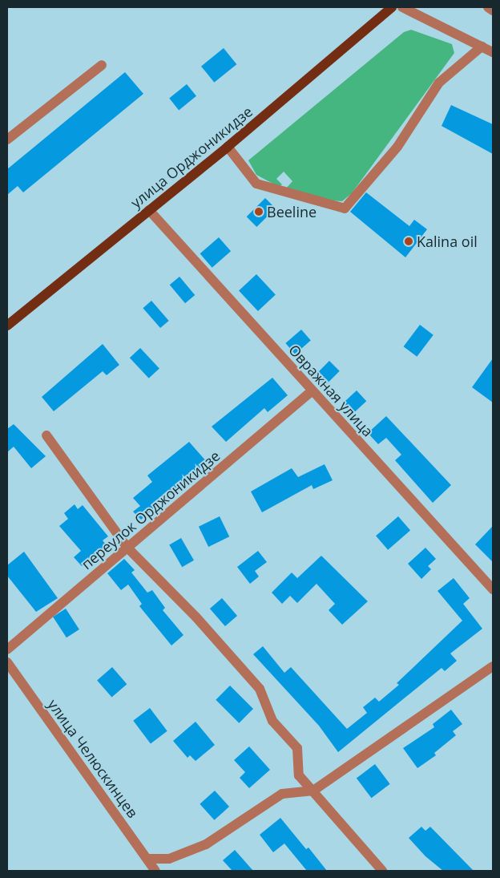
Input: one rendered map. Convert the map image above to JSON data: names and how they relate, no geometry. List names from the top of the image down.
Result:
{
  "streets": {
    "main road": ["улица Орджоникидзе"],
    "street": ["Овражная улица", "переулок Орджоникидзе", "улица Челюскинцев"]
  },
  "crossings": [
    ["улица Орджоникидзе", "Овражная улица"],
    ["Овражная улица", "переулок Орджоникидзе"]
  ],
  "places": ["Beeline", "Kalina oil"]
}
